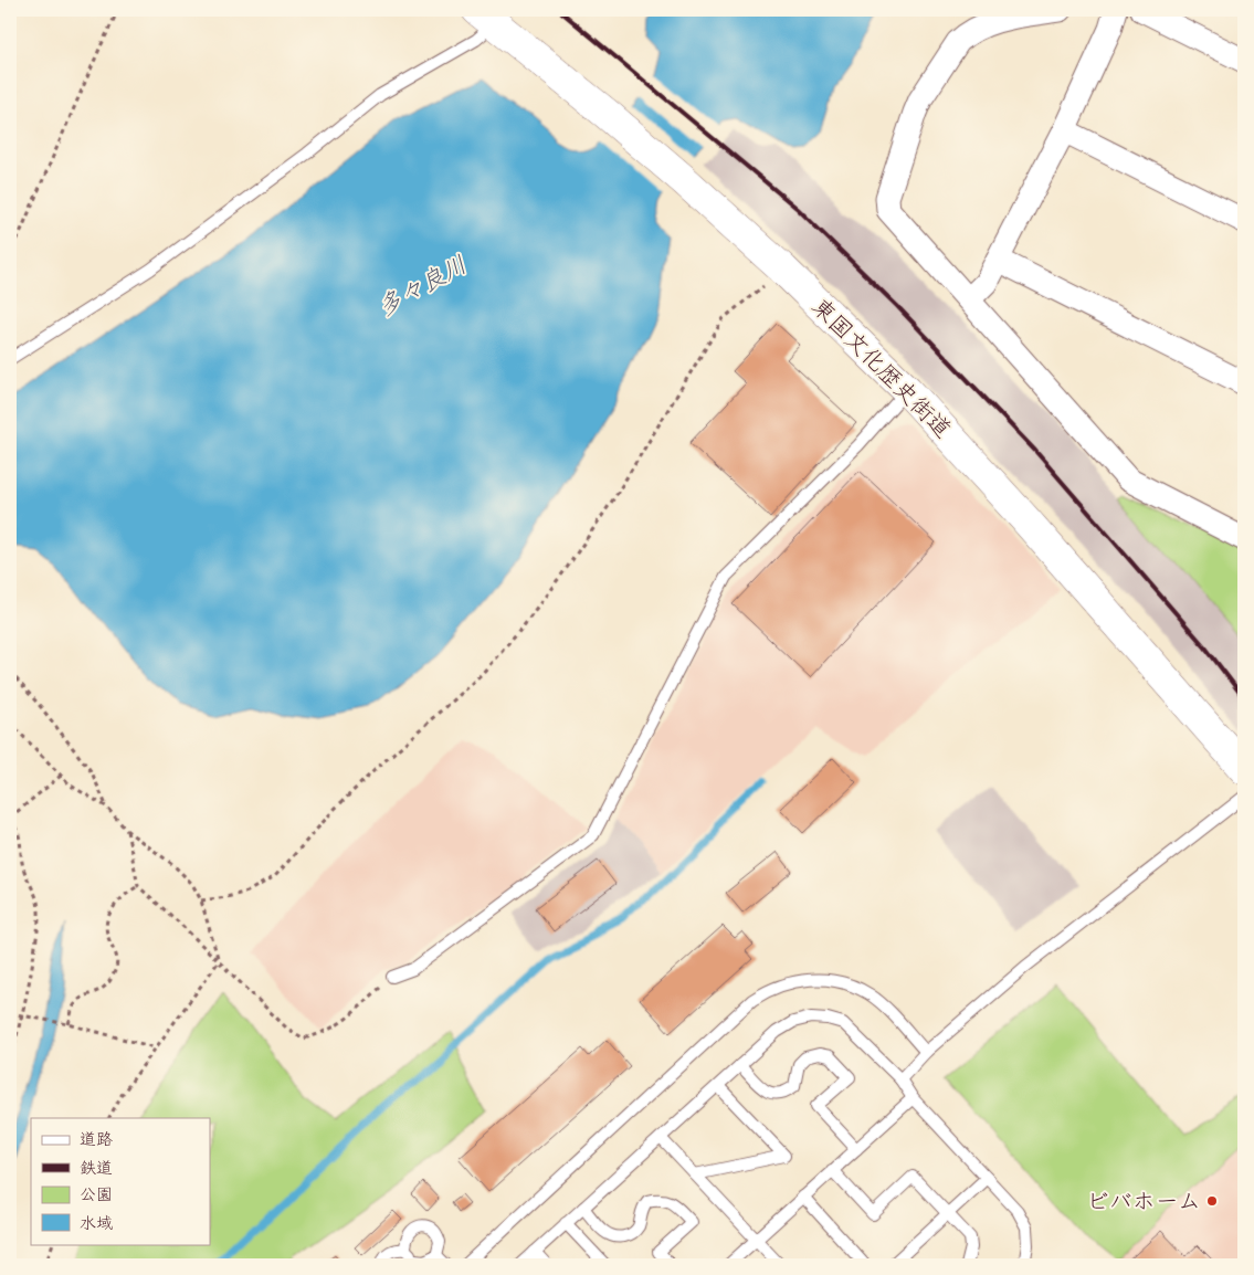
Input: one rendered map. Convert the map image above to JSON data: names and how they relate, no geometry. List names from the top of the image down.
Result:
{
  "streets": {
    "highway": ["東国文化歴史街道"]
  },
  "water": ["多々良川"],
  "places": ["ビバホーム"],
  "legend": [
    "道路",
    "鉄道",
    "公園",
    "水域"
  ]
}
